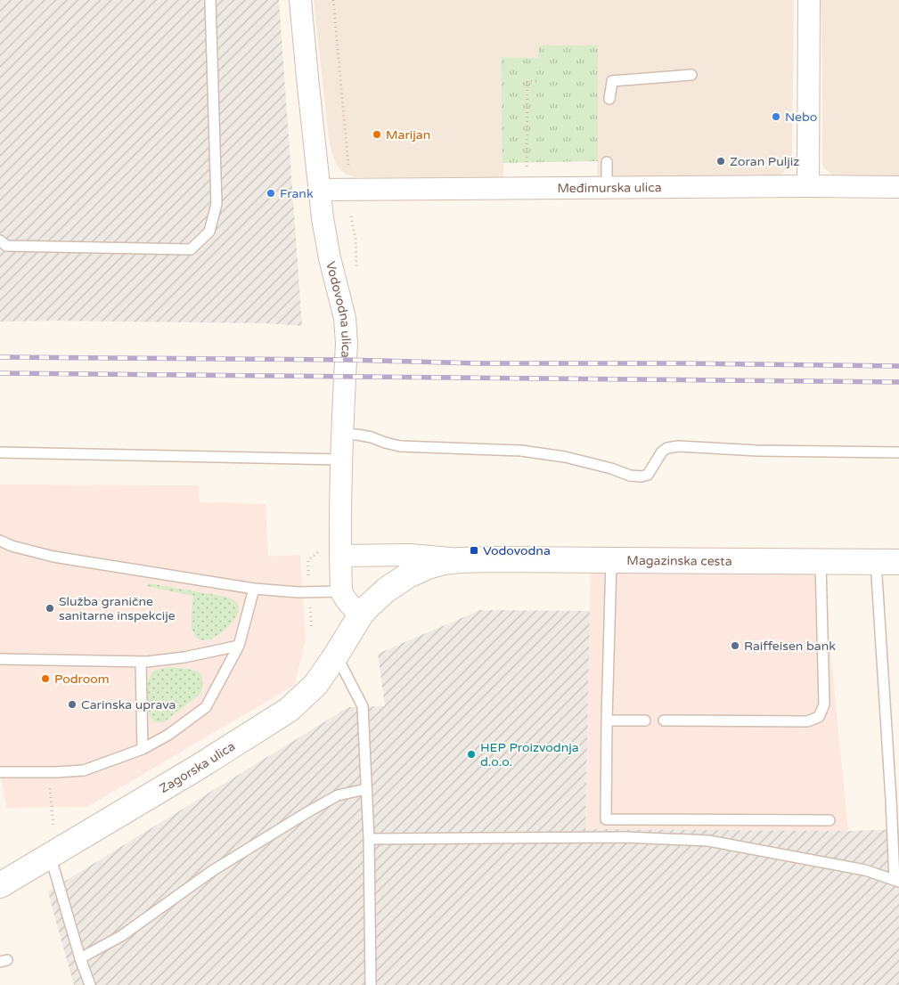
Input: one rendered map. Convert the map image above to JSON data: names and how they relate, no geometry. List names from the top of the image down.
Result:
{
  "streets": {
    "street": [
      "Međimurska ulica",
      "Vodovodna ulica",
      "Magazinska cesta",
      "Zagorska ulica"
    ]
  },
  "crossings": [
    ["Međimurska ulica", "Vodovodna ulica"],
    ["Vodovodna ulica", "Magazinska cesta"],
    ["Magazinska cesta", "Zagorska ulica"]
  ],
  "places": {
    "other": [
      "Nebo",
      "Marijan",
      "Zoran Puljiz",
      "Frank",
      "Služba granične sanitarne inspekcije",
      "Raiffeisen bank",
      "Podroom",
      "Carinska uprava",
      "HEP Proizvodnja d.o.o."
    ],
    "transit": ["Vodovodna"]
  }
}
